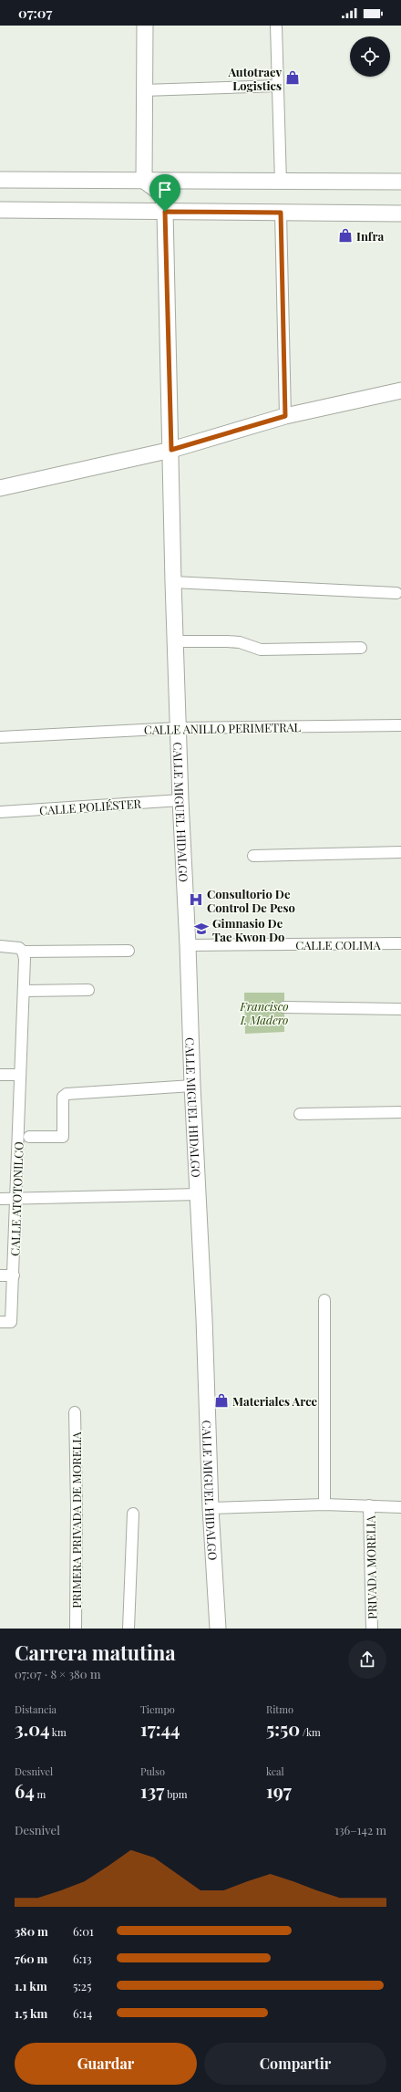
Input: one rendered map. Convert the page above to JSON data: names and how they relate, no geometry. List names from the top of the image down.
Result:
{
  "streets": {
    "main road": ["CALLE MIGUEL HIDALGO"],
    "street": [
      "CALLE ANILLO PERIMETRAL",
      "CALLE POLIÉSTER",
      "CALLE COLIMA",
      "CALLE ATOTONILCO",
      "PRIMERA PRIVADA DE MORELIA",
      "PRIVADA MORELIA"
    ]
  },
  "crossings": [
    ["CALLE ANILLO PERIMETRAL", "CALLE MIGUEL HIDALGO"],
    ["CALLE POLIÉSTER", "CALLE MIGUEL HIDALGO"],
    ["CALLE MIGUEL HIDALGO", "CALLE COLIMA"]
  ],
  "parks": ["Francisco I. Madero"],
  "places": {
    "shop": ["Autotraev Logistics", "Infra", "Materiales Arce"],
    "hospital": ["Consultorio De Control De Peso"],
    "school or university": ["Gimnasio De Tae Kwon Do"]
  },
  "page": {
    "status": "07:07",
    "heading": ["Carrera matutina", "07:07 · 8 × 380 m"],
    "stats": [
      ["Distancia", "3.04 km"],
      ["Tiempo", "17:44"],
      ["Ritmo", "5:50 /km"],
      ["Desnivel", "64 m"],
      ["Pulso", "137 bpm"],
      ["kcal", "197"]
    ],
    "chart": ["Desnivel", "136–142 m"],
    "list": [
      {
        "name": "380 m",
        "note": "6:01"
      },
      {
        "name": "760 m",
        "note": "6:13"
      },
      {
        "name": "1.1 km",
        "note": "5:25"
      },
      {
        "name": "1.5 km",
        "note": "6:14"
      }
    ],
    "buttons": ["Guardar", "Compartir"]
  }
}
